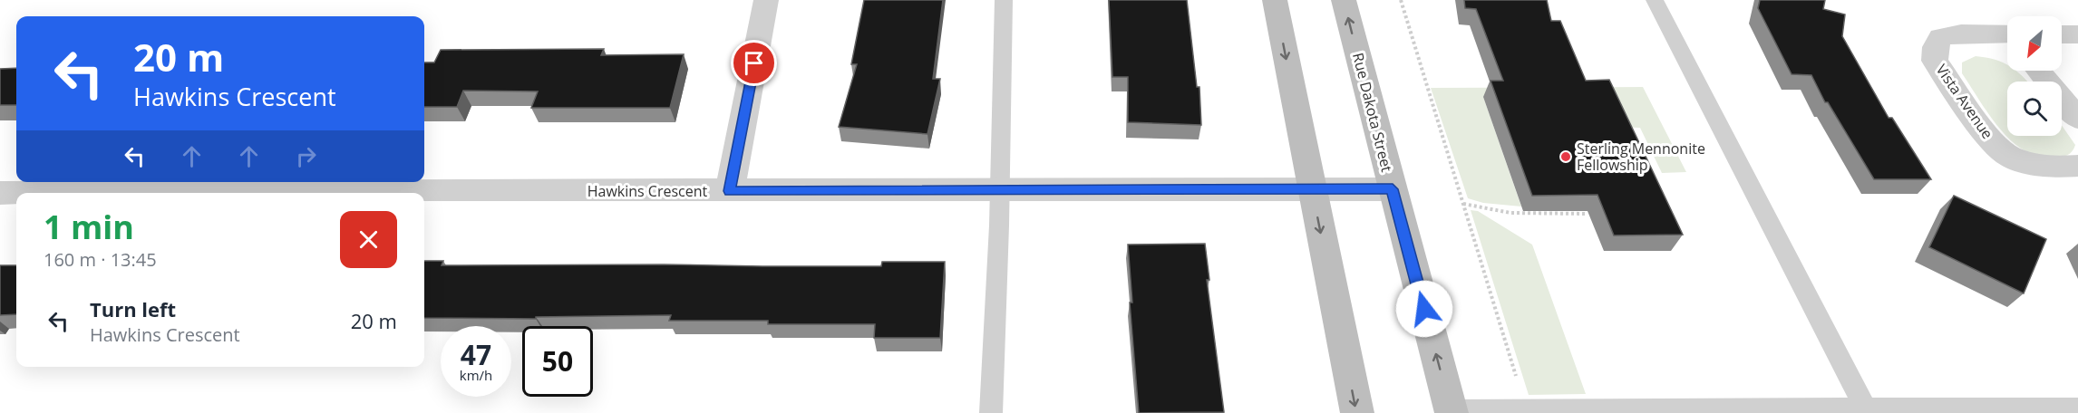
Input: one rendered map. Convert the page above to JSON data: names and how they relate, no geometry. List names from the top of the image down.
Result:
{
  "streets": {
    "main road": ["Rue Dakota Street"],
    "street": ["Vista Avenue", "Hawkins Crescent"]
  },
  "crossings": [
    ["Rue Dakota Street", "Hawkins Crescent"]
  ],
  "places": ["Sterling Mennonite Fellowship"],
  "north": "bottom left",
  "page": {
    "turn": ["20 m", "Hawkins Crescent"],
    "heading": ["1 min", "160 m · 13:45"],
    "list": [
      {
        "name": "Turn left",
        "note": "Hawkins Crescent",
        "value": "20 m"
      }
    ],
    "speed": "47 km/h",
    "limit": "50"
  }
}
